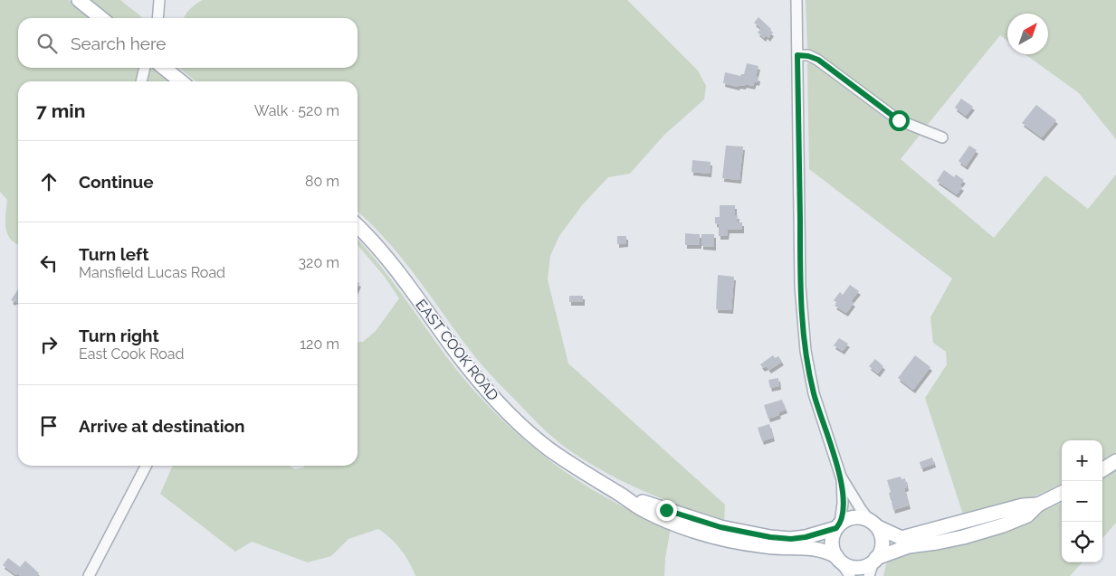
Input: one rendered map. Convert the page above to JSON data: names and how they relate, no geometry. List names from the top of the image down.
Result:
{
  "streets": {
    "main road": ["EAST COOK ROAD"]
  },
  "north": "top right",
  "page": {
    "search": "Search here",
    "heading": ["7 min", "Walk · 520 m"],
    "list": [
      ["Continue", "80 m"],
      ["Turn left", "Mansfield Lucas Road", "320 m"],
      ["Turn right", "East Cook Road", "120 m"],
      "Arrive at destination"
    ],
    "map_buttons": ["+", "−"]
  }
}
